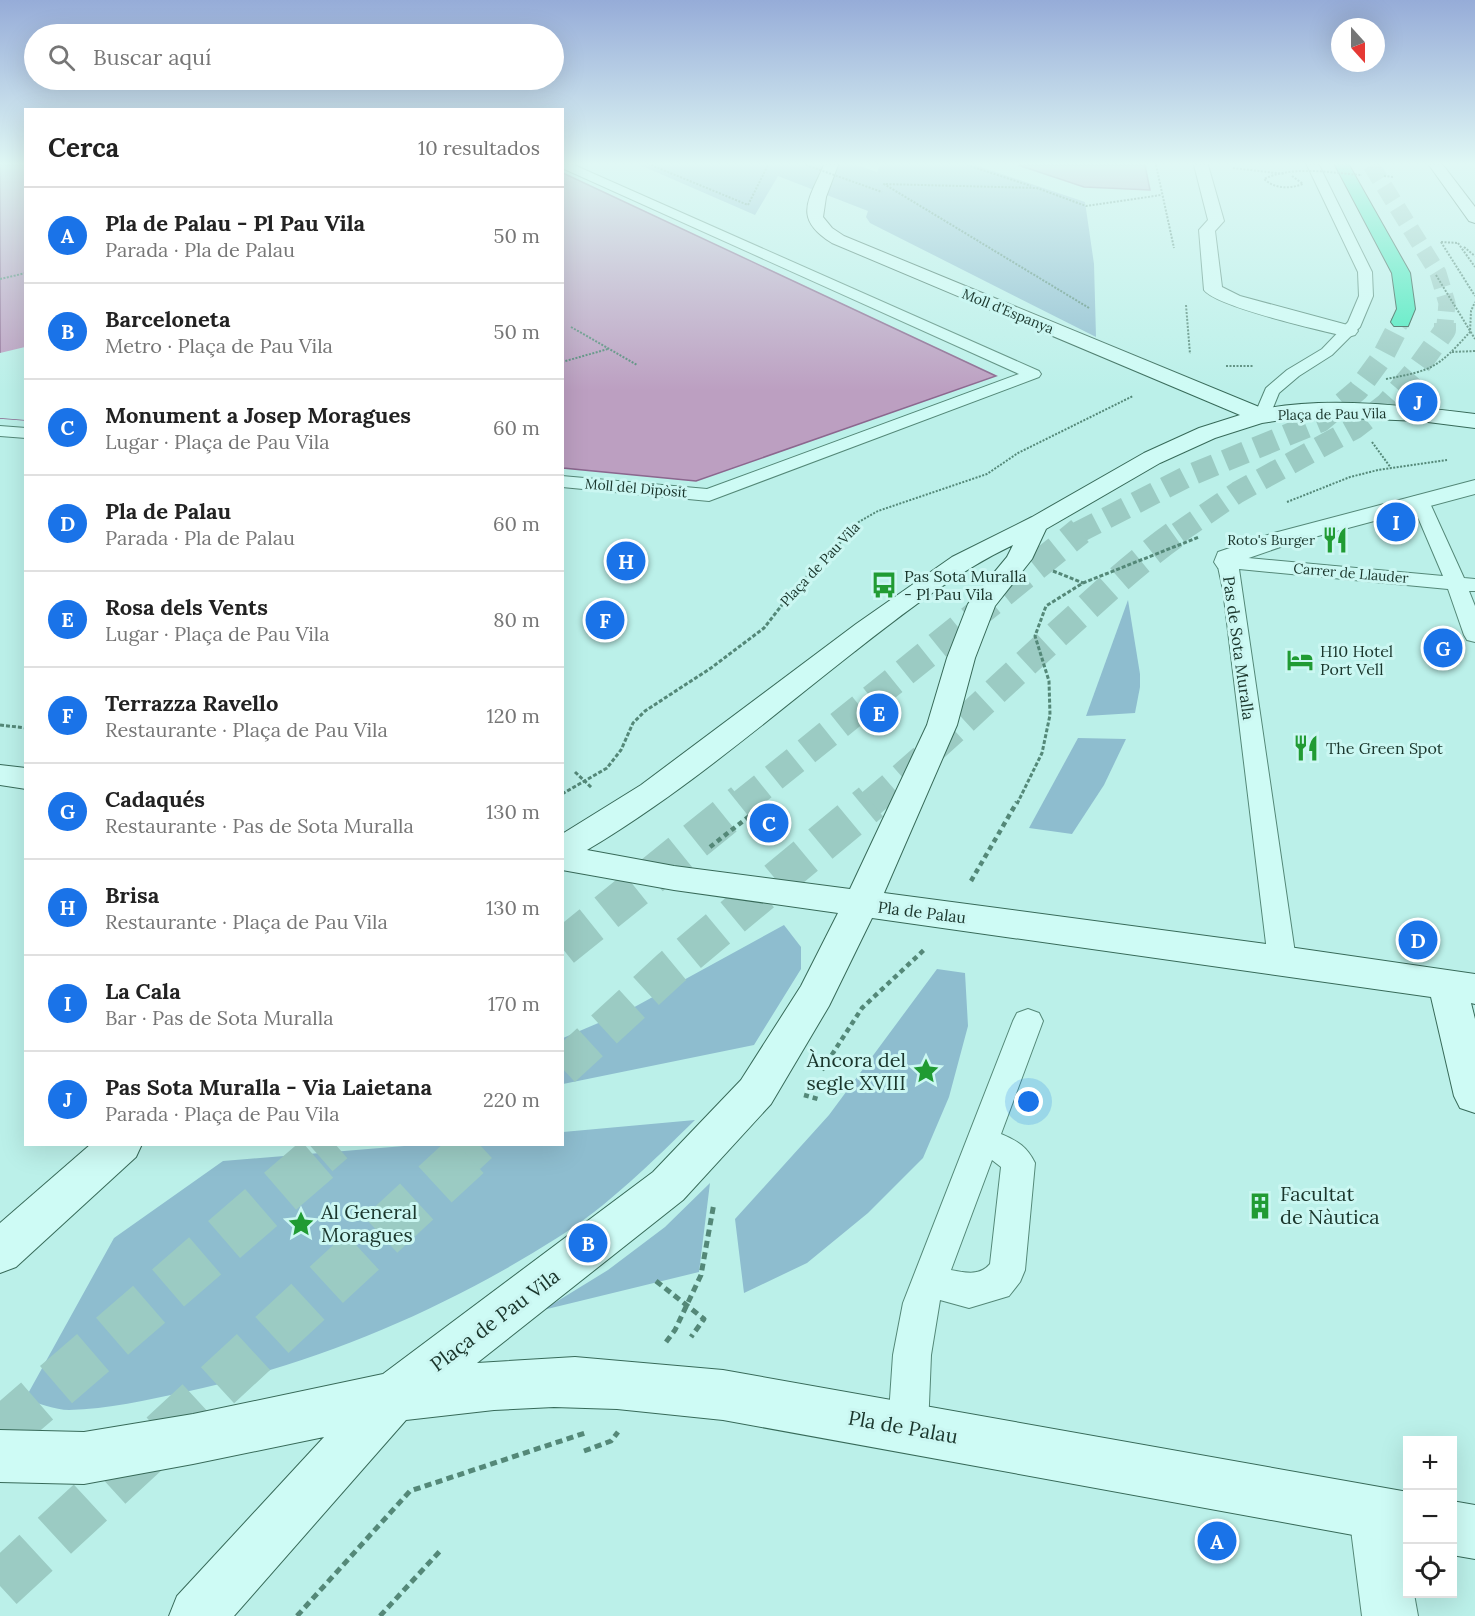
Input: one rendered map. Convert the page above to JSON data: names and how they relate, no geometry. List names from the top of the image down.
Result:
{
  "streets": {
    "street": [
      "Moll d'Espanya",
      "Plaça de Pau Vila",
      "Pas de Sota Muralla",
      "Pla de Palau"
    ],
    "lane": ["Moll del Dipòsit", "Carrer de Llauder"]
  },
  "crossings": [
    ["Moll d'Espanya", "Plaça de Pau Vila"],
    ["Plaça de Pau Vila", "Pla de Palau"],
    ["Carrer de Llauder", "Pas de Sota Muralla"],
    ["Pas de Sota Muralla", "Pla de Palau"]
  ],
  "places": {
    "restaurant": ["Roto's Burger", "The Green Spot"],
    "bus stop": ["Pas Sota Muralla - Pl Pau Vila"],
    "hotel": ["H10 Hotel Port Vell"],
    "place": ["Àncora del segle XVIII", "Al General Moragues"],
    "building": ["Facultat de Nàutica"]
  },
  "north": "bottom",
  "page": {
    "search": "Buscar aquí",
    "heading": ["Cerca", "10 resultados"],
    "list": [
      {
        "mark": "A",
        "name": "Pla de Palau - Pl Pau Vila",
        "note": "Parada · Pla de Palau",
        "value": "50 m"
      },
      {
        "mark": "B",
        "name": "Barceloneta",
        "note": "Metro · Plaça de Pau Vila",
        "value": "50 m"
      },
      {
        "mark": "C",
        "name": "Monument a Josep Moragues",
        "note": "Lugar · Plaça de Pau Vila",
        "value": "60 m"
      },
      {
        "mark": "D",
        "name": "Pla de Palau",
        "note": "Parada · Pla de Palau",
        "value": "60 m"
      },
      {
        "mark": "E",
        "name": "Rosa dels Vents",
        "note": "Lugar · Plaça de Pau Vila",
        "value": "80 m"
      },
      {
        "mark": "F",
        "name": "Terrazza Ravello",
        "note": "Restaurante · Plaça de Pau Vila",
        "value": "120 m"
      },
      {
        "mark": "G",
        "name": "Cadaqués",
        "note": "Restaurante · Pas de Sota Muralla",
        "value": "130 m"
      },
      {
        "mark": "H",
        "name": "Brisa",
        "note": "Restaurante · Plaça de Pau Vila",
        "value": "130 m"
      },
      {
        "mark": "I",
        "name": "La Cala",
        "note": "Bar · Pas de Sota Muralla",
        "value": "170 m"
      },
      {
        "mark": "J",
        "name": "Pas Sota Muralla - Via Laietana",
        "note": "Parada · Plaça de Pau Vila",
        "value": "220 m"
      }
    ],
    "pins": [
      "J",
      "I",
      "H",
      "F",
      "G",
      "E",
      "C",
      "D",
      "B",
      "A"
    ],
    "map_buttons": ["+", "−"]
  }
}
